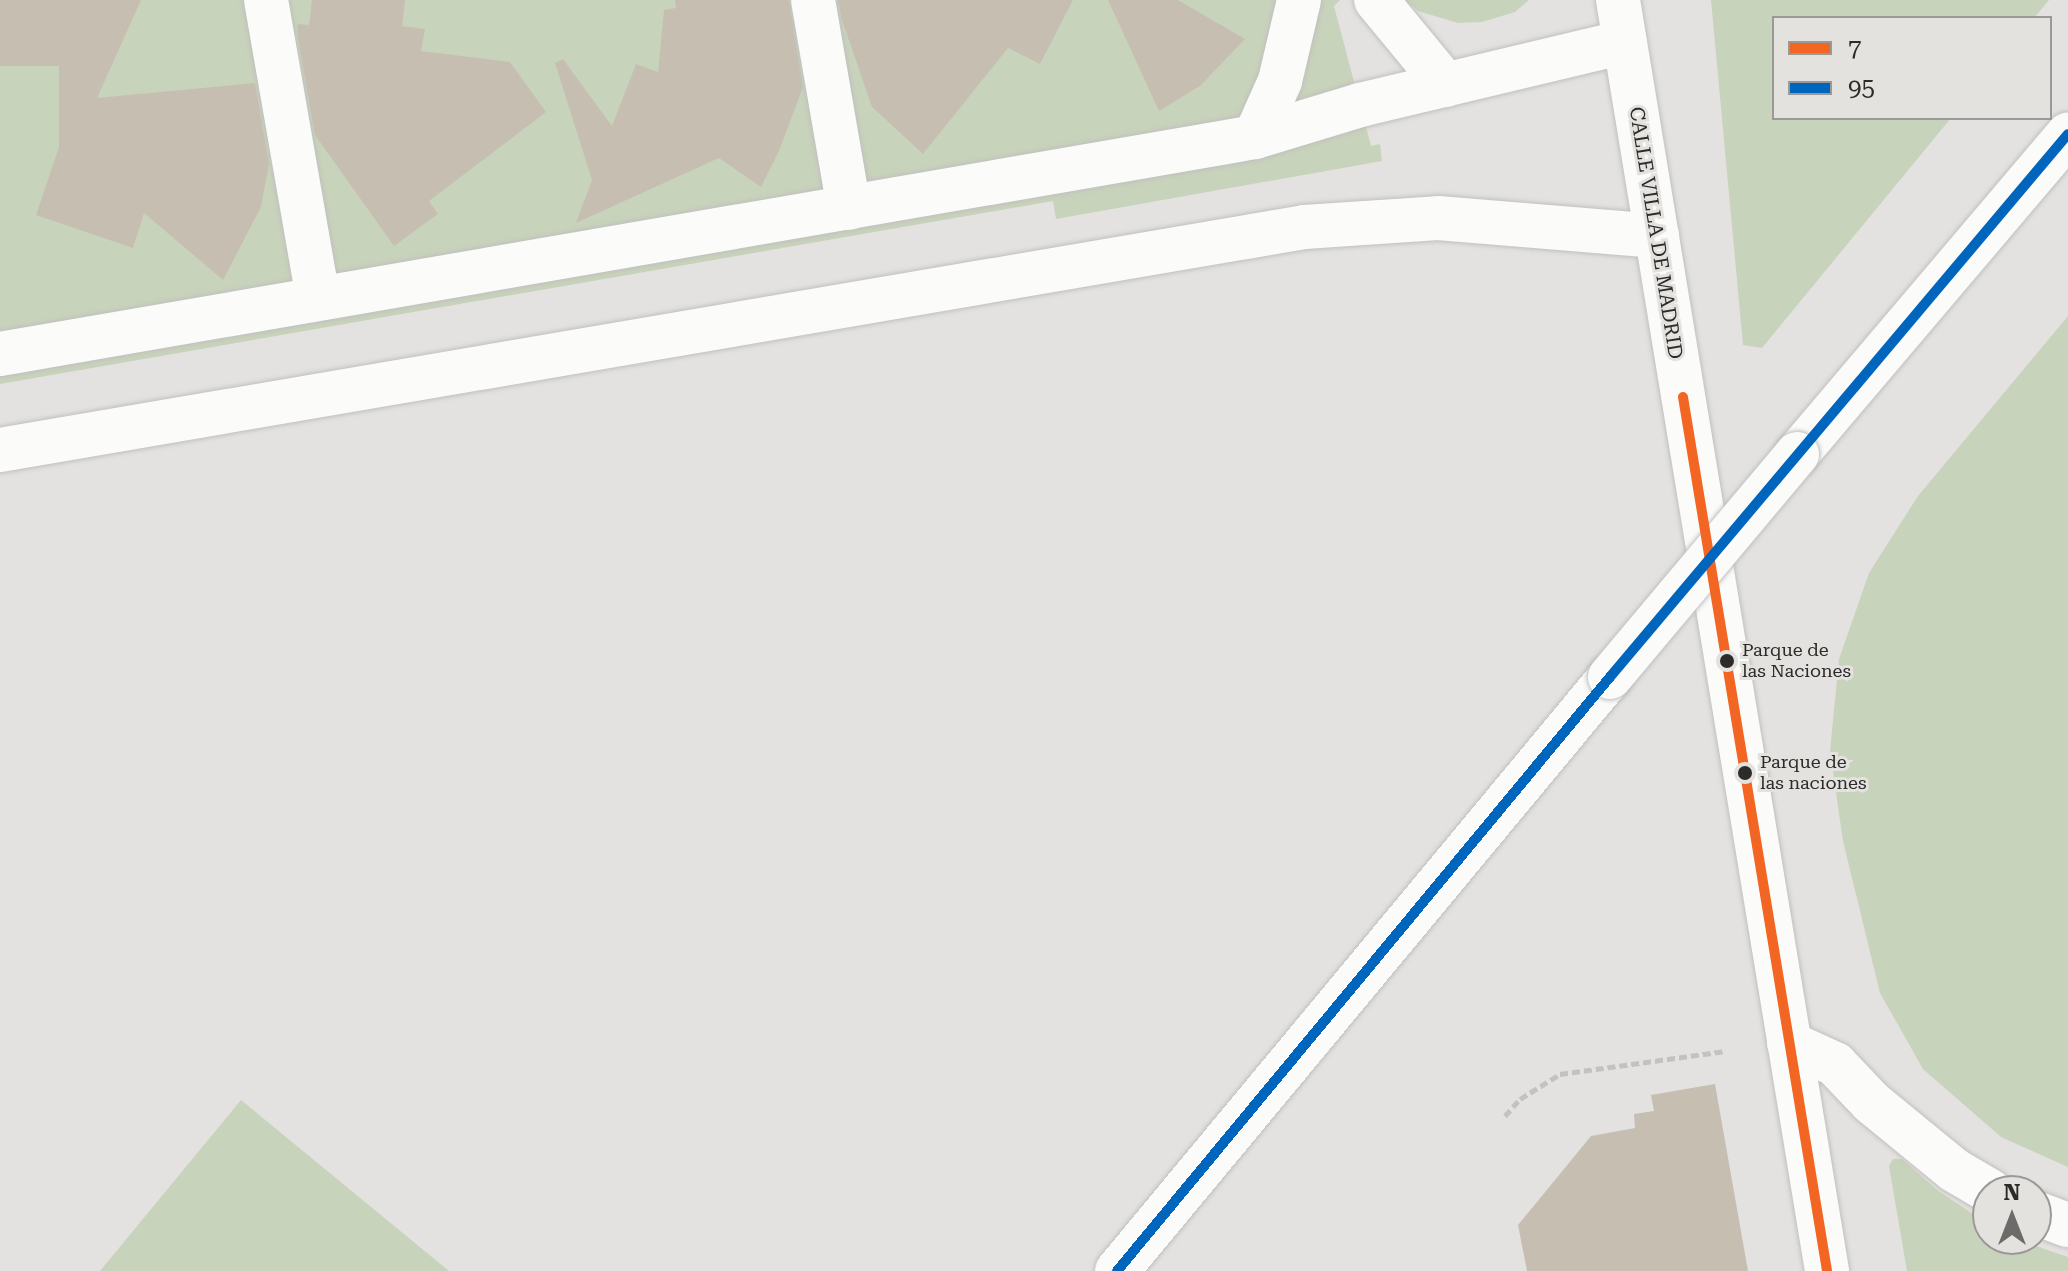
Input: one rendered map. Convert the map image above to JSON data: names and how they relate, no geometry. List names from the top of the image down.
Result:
{
  "streets": {
    "main road": ["CALLE VILLA DE MADRID"]
  },
  "places": ["Parque de las Naciones", "Parque de las naciones"],
  "lines": ["transit line 95", "transit line 7"],
  "legend": ["7", "95"],
  "north": "top"
}
